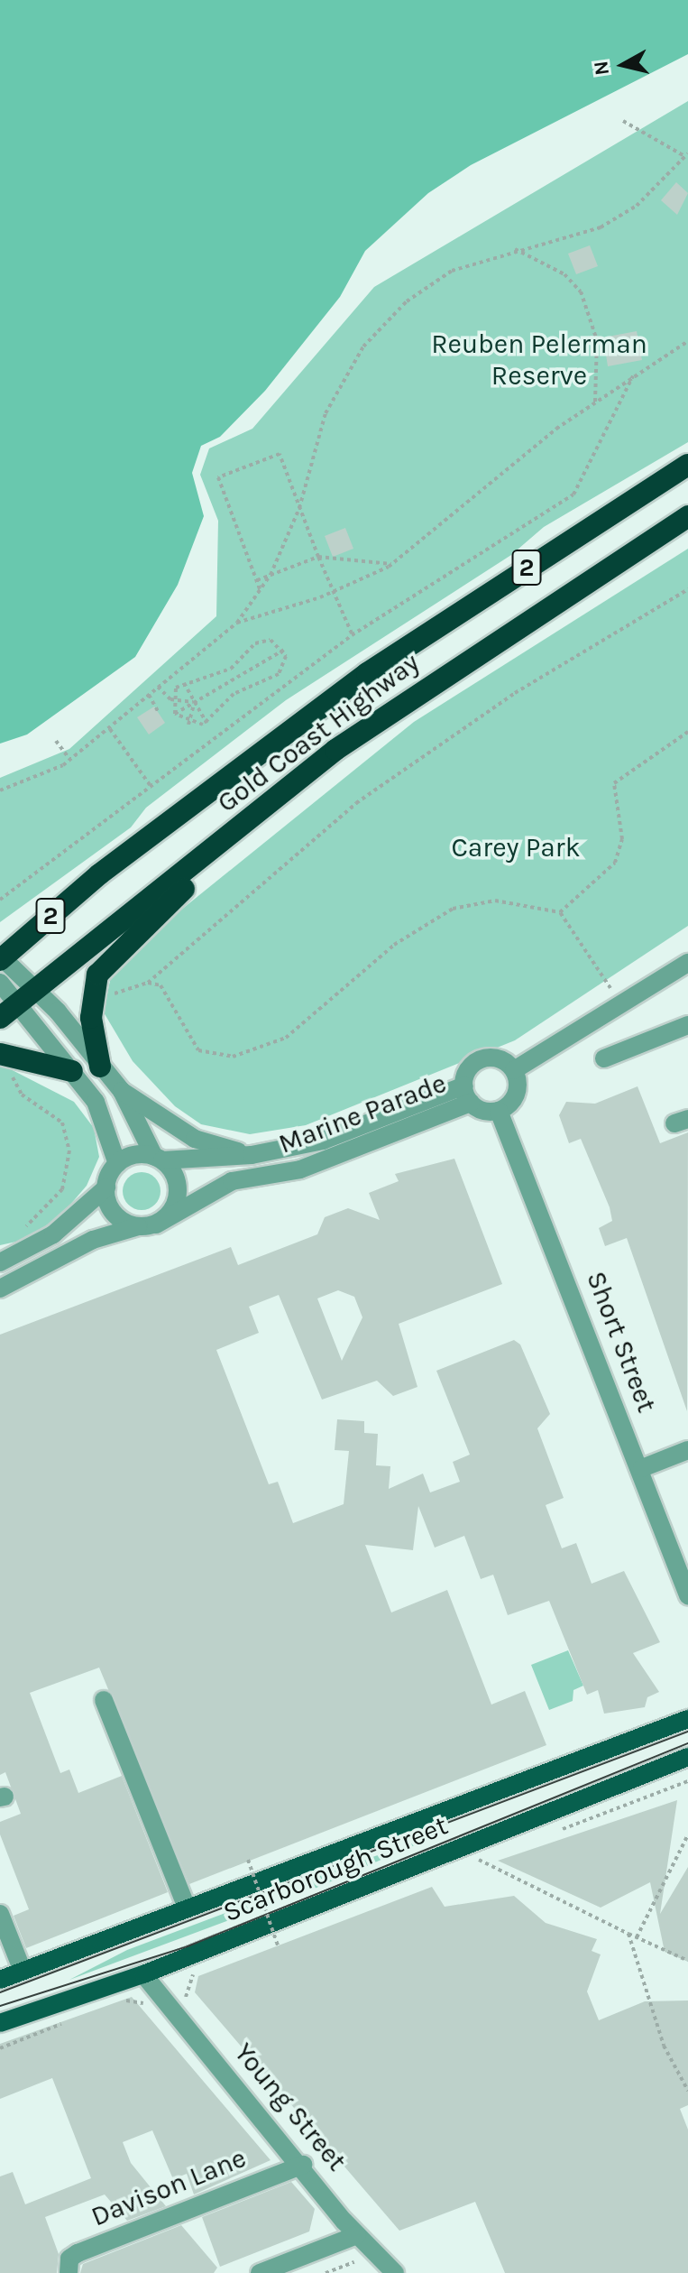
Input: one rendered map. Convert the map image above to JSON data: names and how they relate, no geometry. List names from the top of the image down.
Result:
{
  "streets": {
    "highway": ["2", "Gold Coast Highway"],
    "main road": ["Scarborough Street"],
    "street": [
      "Marine Parade",
      "Short Street",
      "Young Street",
      "Davison Lane"
    ]
  },
  "crossings": [
    ["Marine Parade", "Short Street"],
    ["Scarborough Street", "Young Street"],
    ["Young Street", "Davison Lane"]
  ],
  "parks": ["Reuben Pelerman Reserve", "Carey Park"],
  "north": "left"
}
